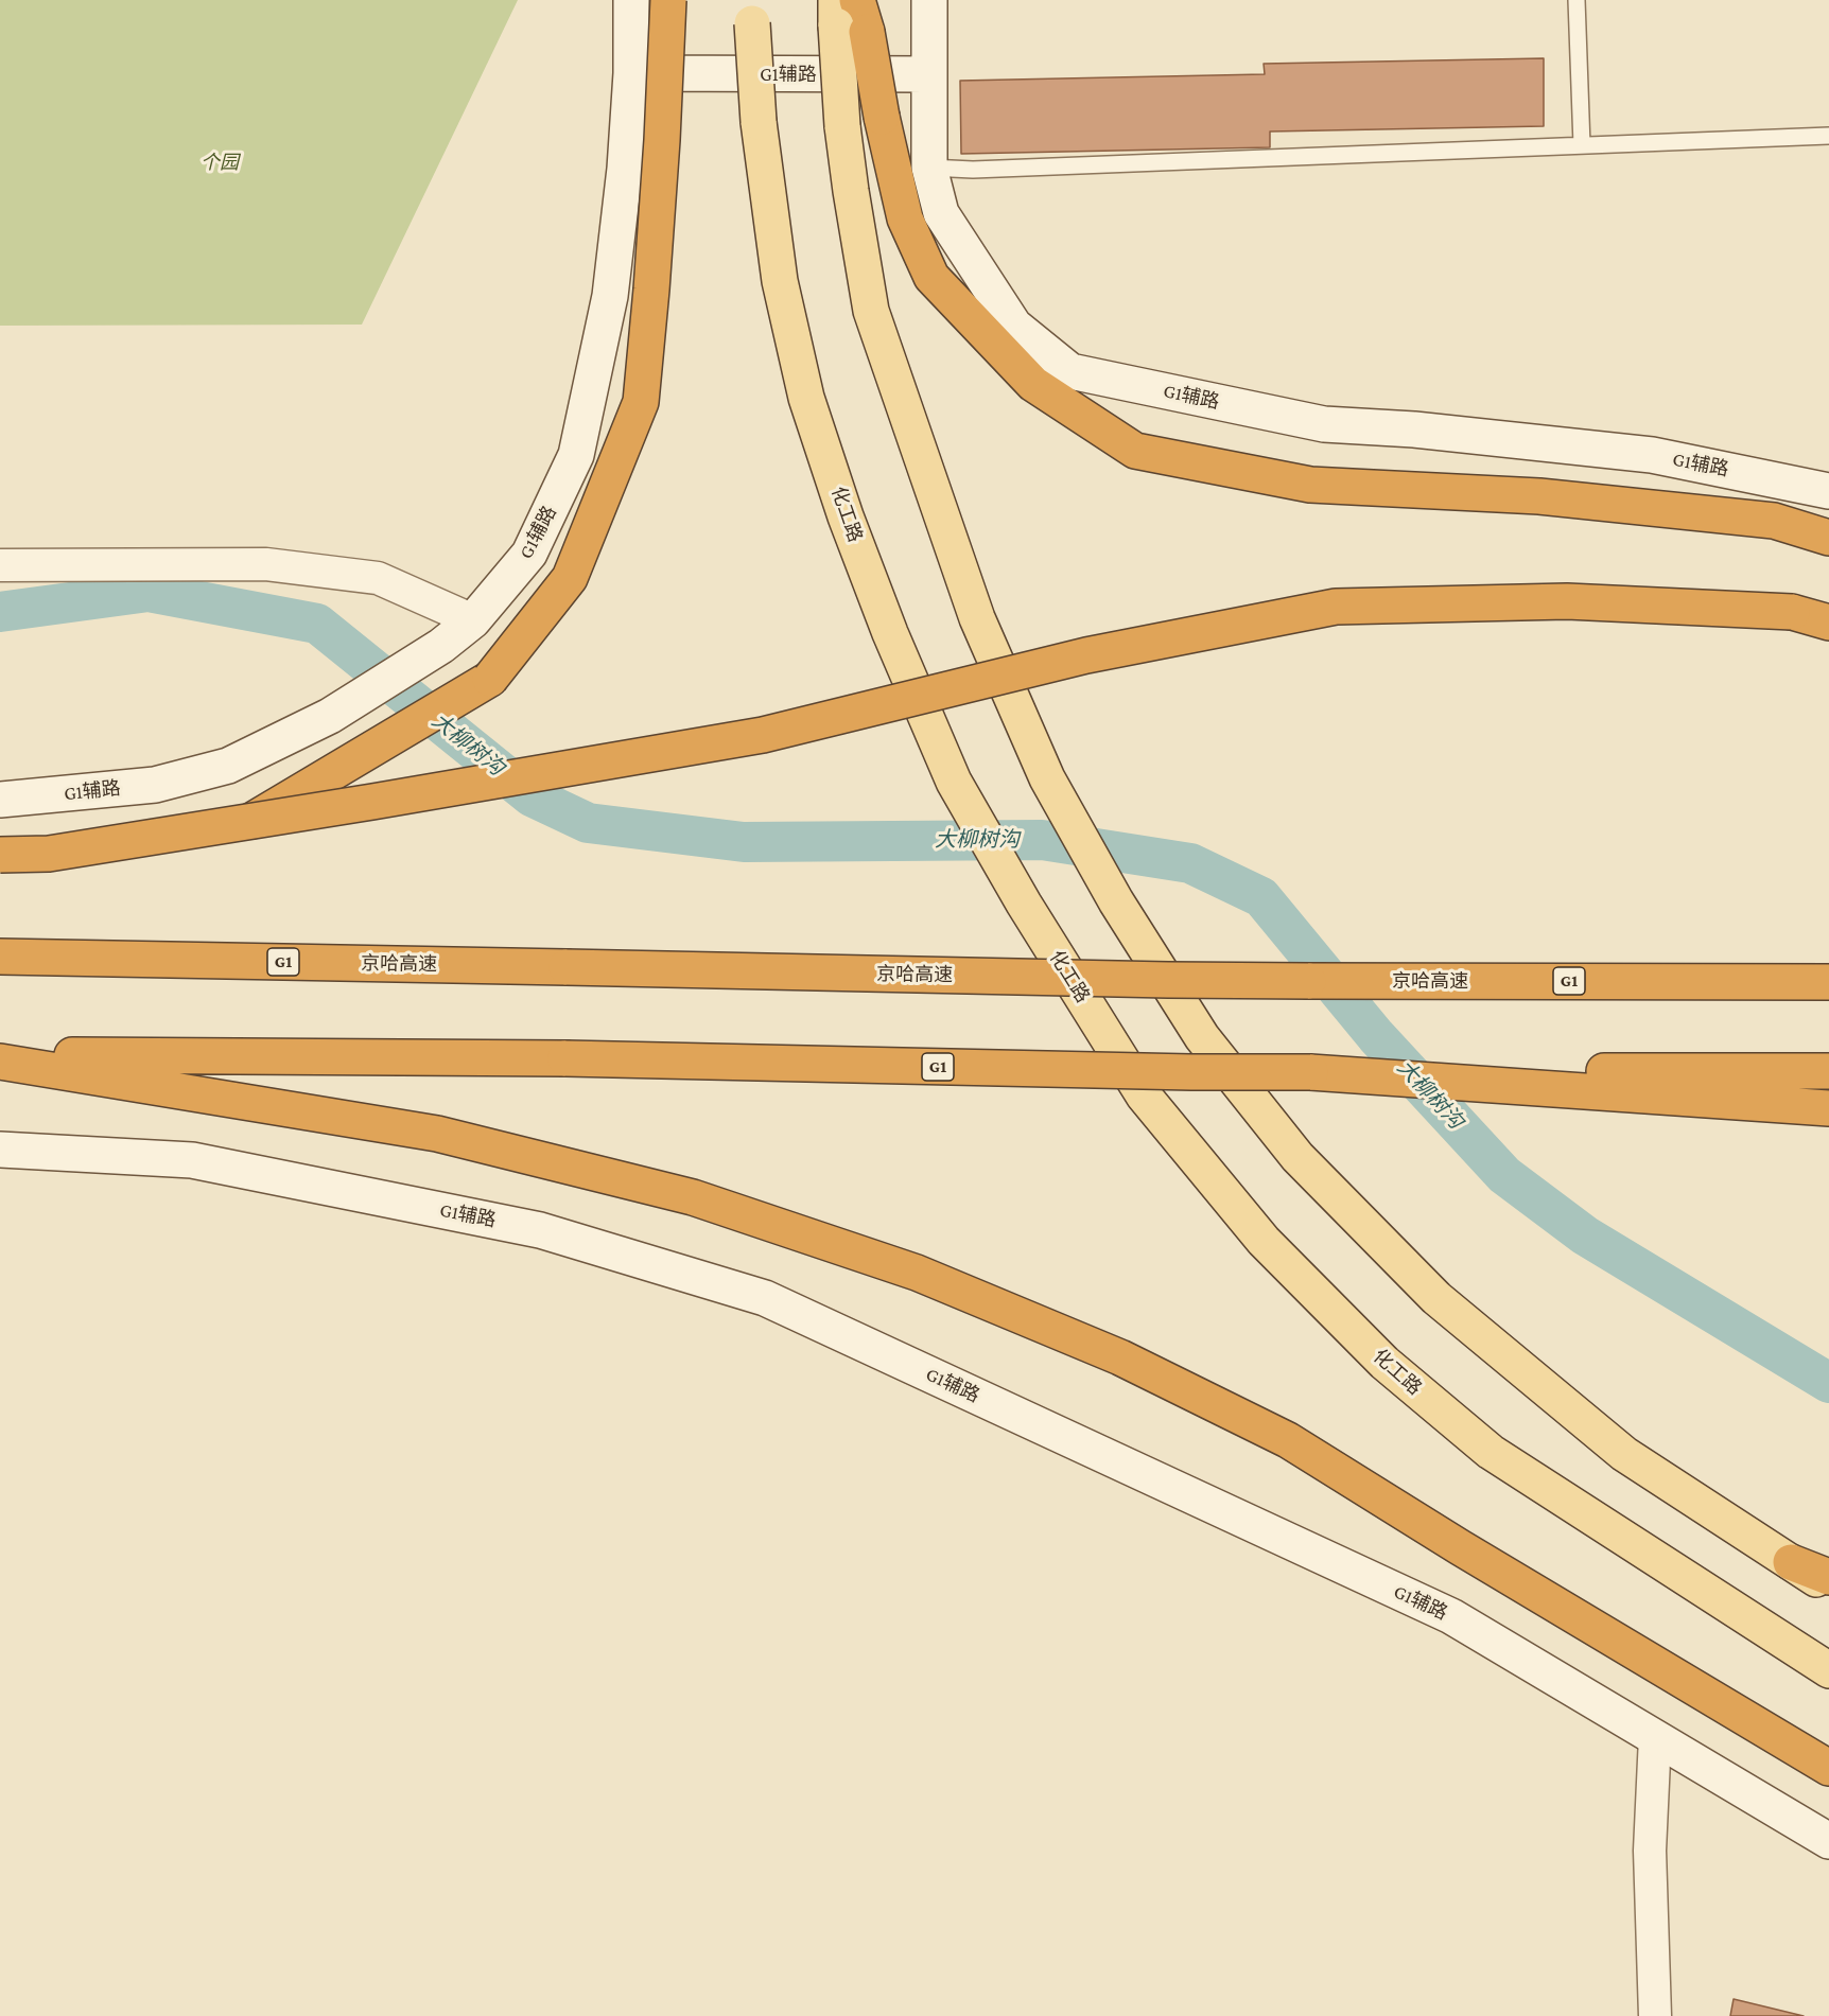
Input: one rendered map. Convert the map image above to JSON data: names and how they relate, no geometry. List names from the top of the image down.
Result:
{
  "streets": {
    "highway": ["G1", "京哈高速"],
    "main road": ["G1辅路", "化工路"]
  },
  "water": ["大柳树沟"],
  "parks": ["个园"]
}
